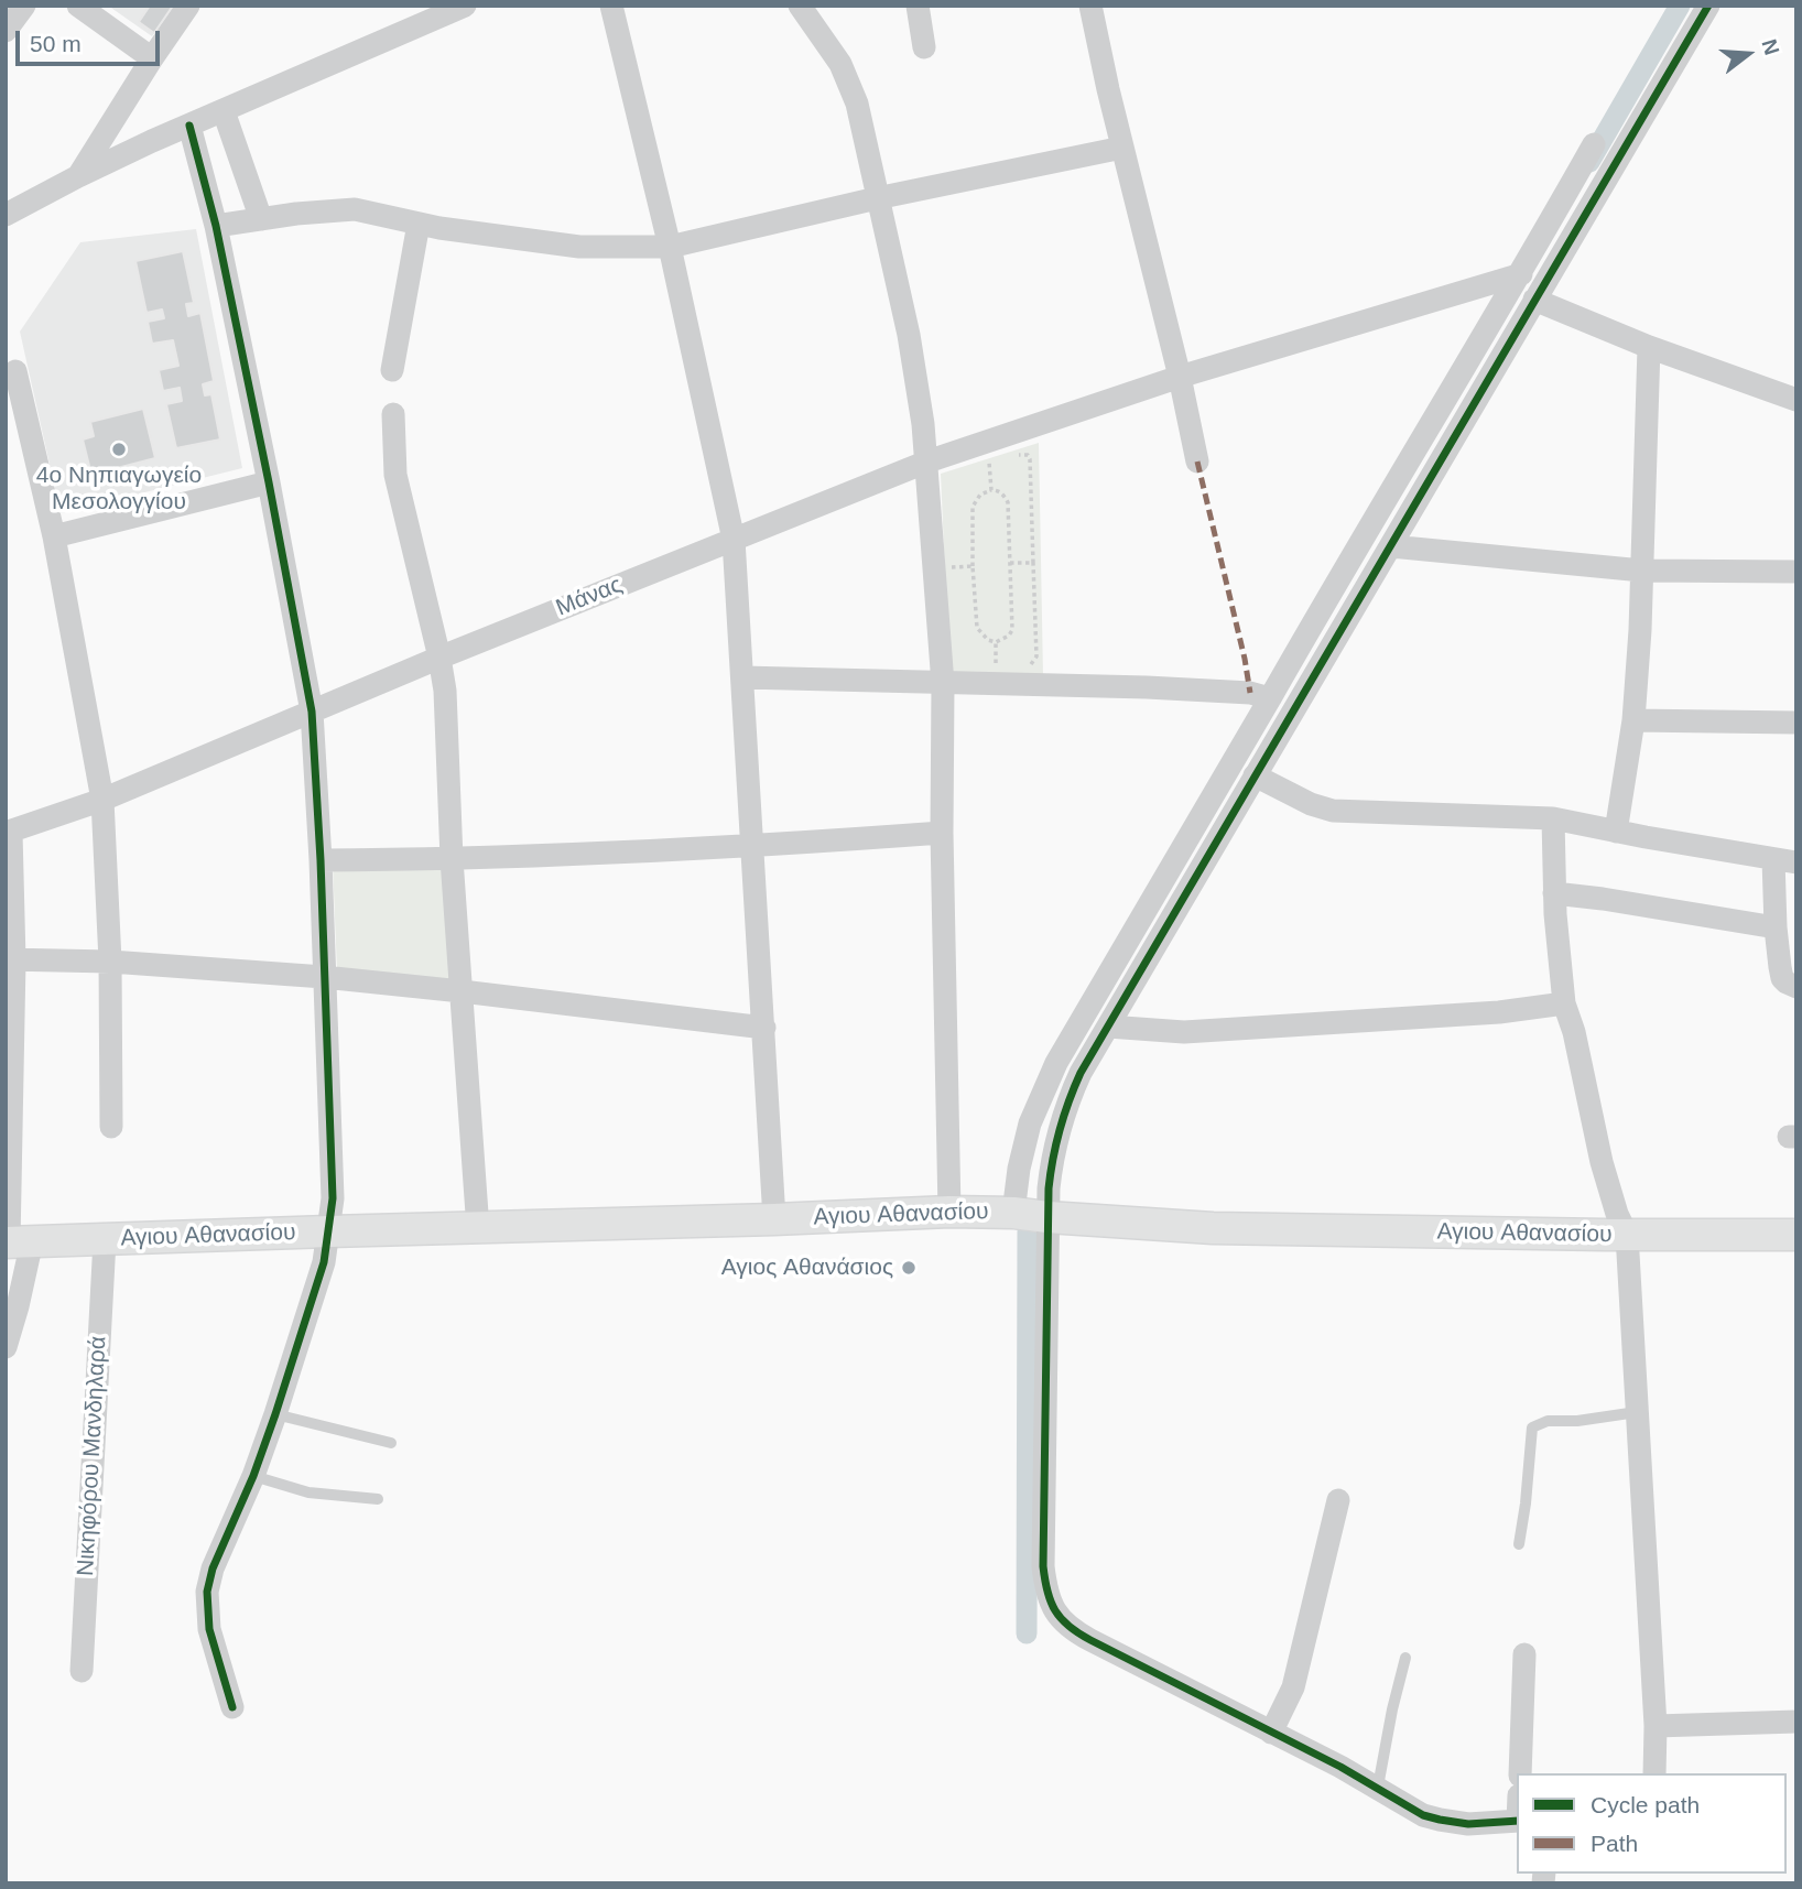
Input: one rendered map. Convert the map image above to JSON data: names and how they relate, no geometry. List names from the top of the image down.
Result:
{
  "streets": {
    "main road": ["Αγιου Αθανασίου"],
    "street": ["Μάνας", "Νικηφόρου Μανδηλαρά"]
  },
  "crossings": [
    ["Αγιου Αθανασίου", "Νικηφόρου Μανδηλαρά"]
  ],
  "places": ["4ο Νηπιαγωγείο Μεσολογγίου", "Αγιος Αθανάσιος"],
  "legend": ["Cycle path", "Path"],
  "scale_bar": "50 m",
  "north": "right"
}
